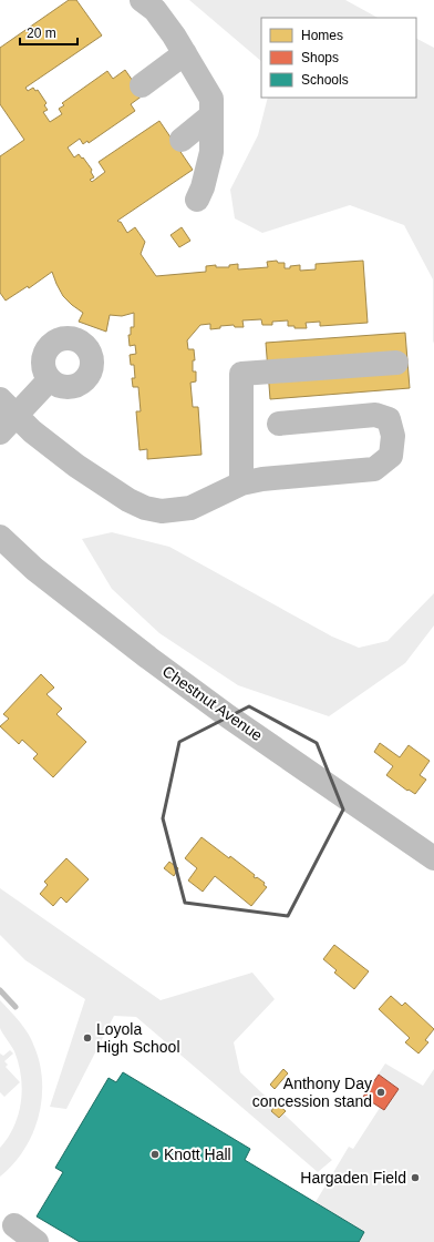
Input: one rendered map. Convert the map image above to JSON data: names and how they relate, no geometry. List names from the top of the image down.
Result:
{
  "streets": {
    "street": ["Chestnut Avenue"]
  },
  "places": [
    "Loyola High School",
    "Anthony Day concession stand",
    "Knott Hall",
    "Hargaden Field"
  ],
  "legend": ["Homes", "Shops", "Schools"],
  "scale_bar": "20 m"
}
